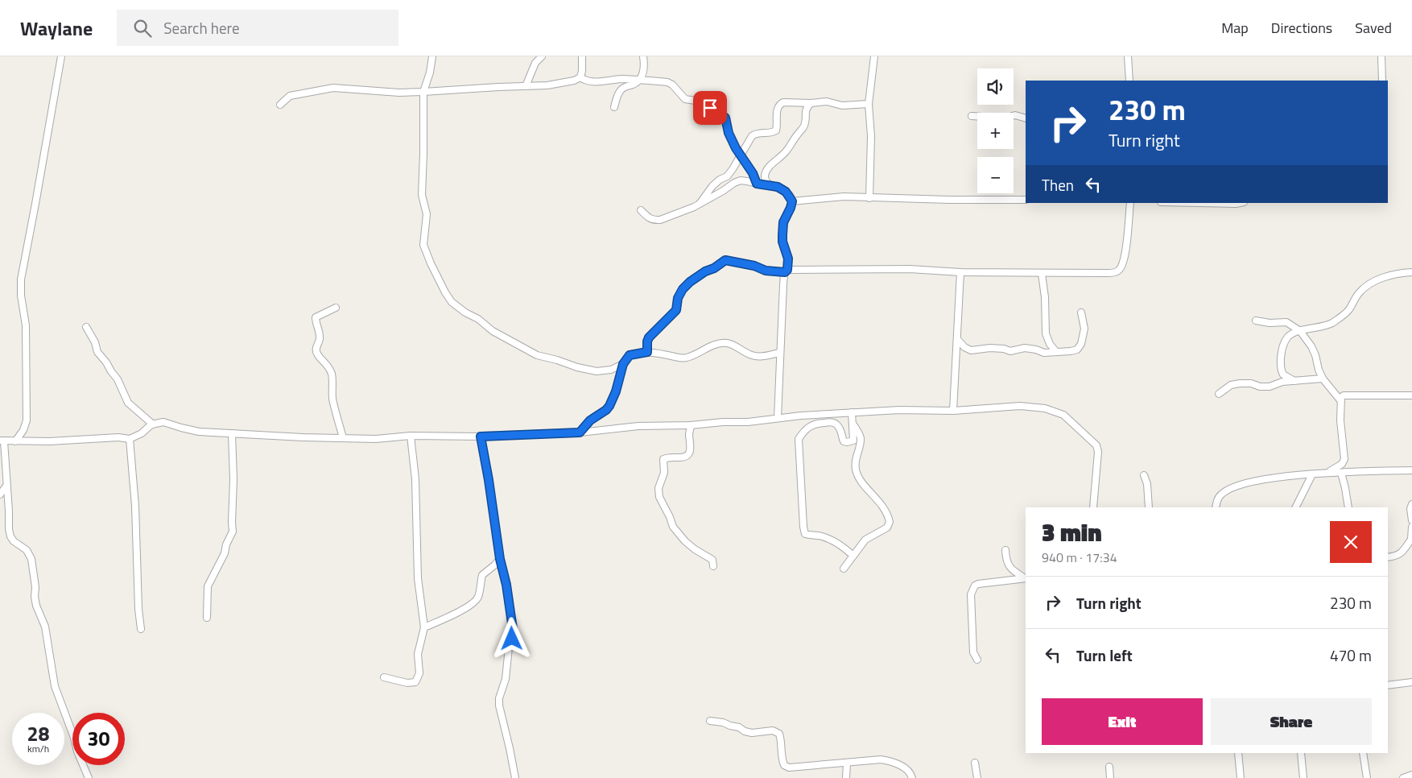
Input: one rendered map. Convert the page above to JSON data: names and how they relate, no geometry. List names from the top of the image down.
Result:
{
  "page": {
    "header": "Waylane",
    "search": "Search here",
    "nav": ["Map", "Directions", "Saved"],
    "map_buttons": ["+", "−"],
    "turn": ["230 m", "Turn right"],
    "then": "Then",
    "heading": ["3 min", "940 m · 17:34"],
    "list": [
      {
        "name": "Turn right",
        "value": "230 m"
      },
      {
        "name": "Turn left",
        "value": "470 m"
      }
    ],
    "buttons": ["Exit", "Share"],
    "speed": "28 km/h",
    "limit": "30"
  }
}
